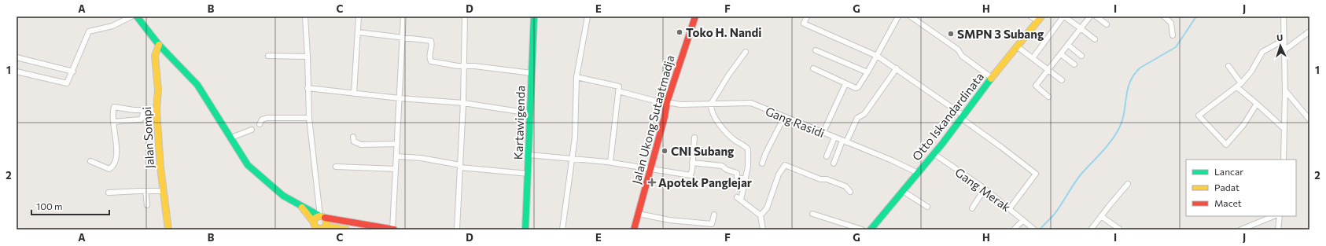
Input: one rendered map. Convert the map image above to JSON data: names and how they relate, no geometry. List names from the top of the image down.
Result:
{
  "streets": {
    "main road": [
      "Otto Iskandardinata",
      "Jalan Ukong Sutaatmadja",
      "Kartawigenda",
      "Jalan Sompi"
    ],
    "street": ["Gang Rasidi", "Gang Merak"]
  },
  "crossings": [
    ["Otto Iskandardinata", "Gang Rasidi"],
    ["Otto Iskandardinata", "Gang Merak"],
    ["Jalan Ukong Sutaatmadja", "Gang Rasidi"]
  ],
  "places": {
    "other": ["Toko H. Nandi", "SMPN 3 Subang", "CNI Subang"],
    "health": ["Apotek Panglejar"]
  },
  "legend": ["Lancar", "Padat", "Macet"],
  "scale_bar": "100 m",
  "north": "top",
  "grid": {
    "columns": [
      "A",
      "B",
      "C",
      "D",
      "E",
      "F",
      "G",
      "H",
      "I",
      "J"
    ],
    "rows": ["1", "2"]
  }
}
